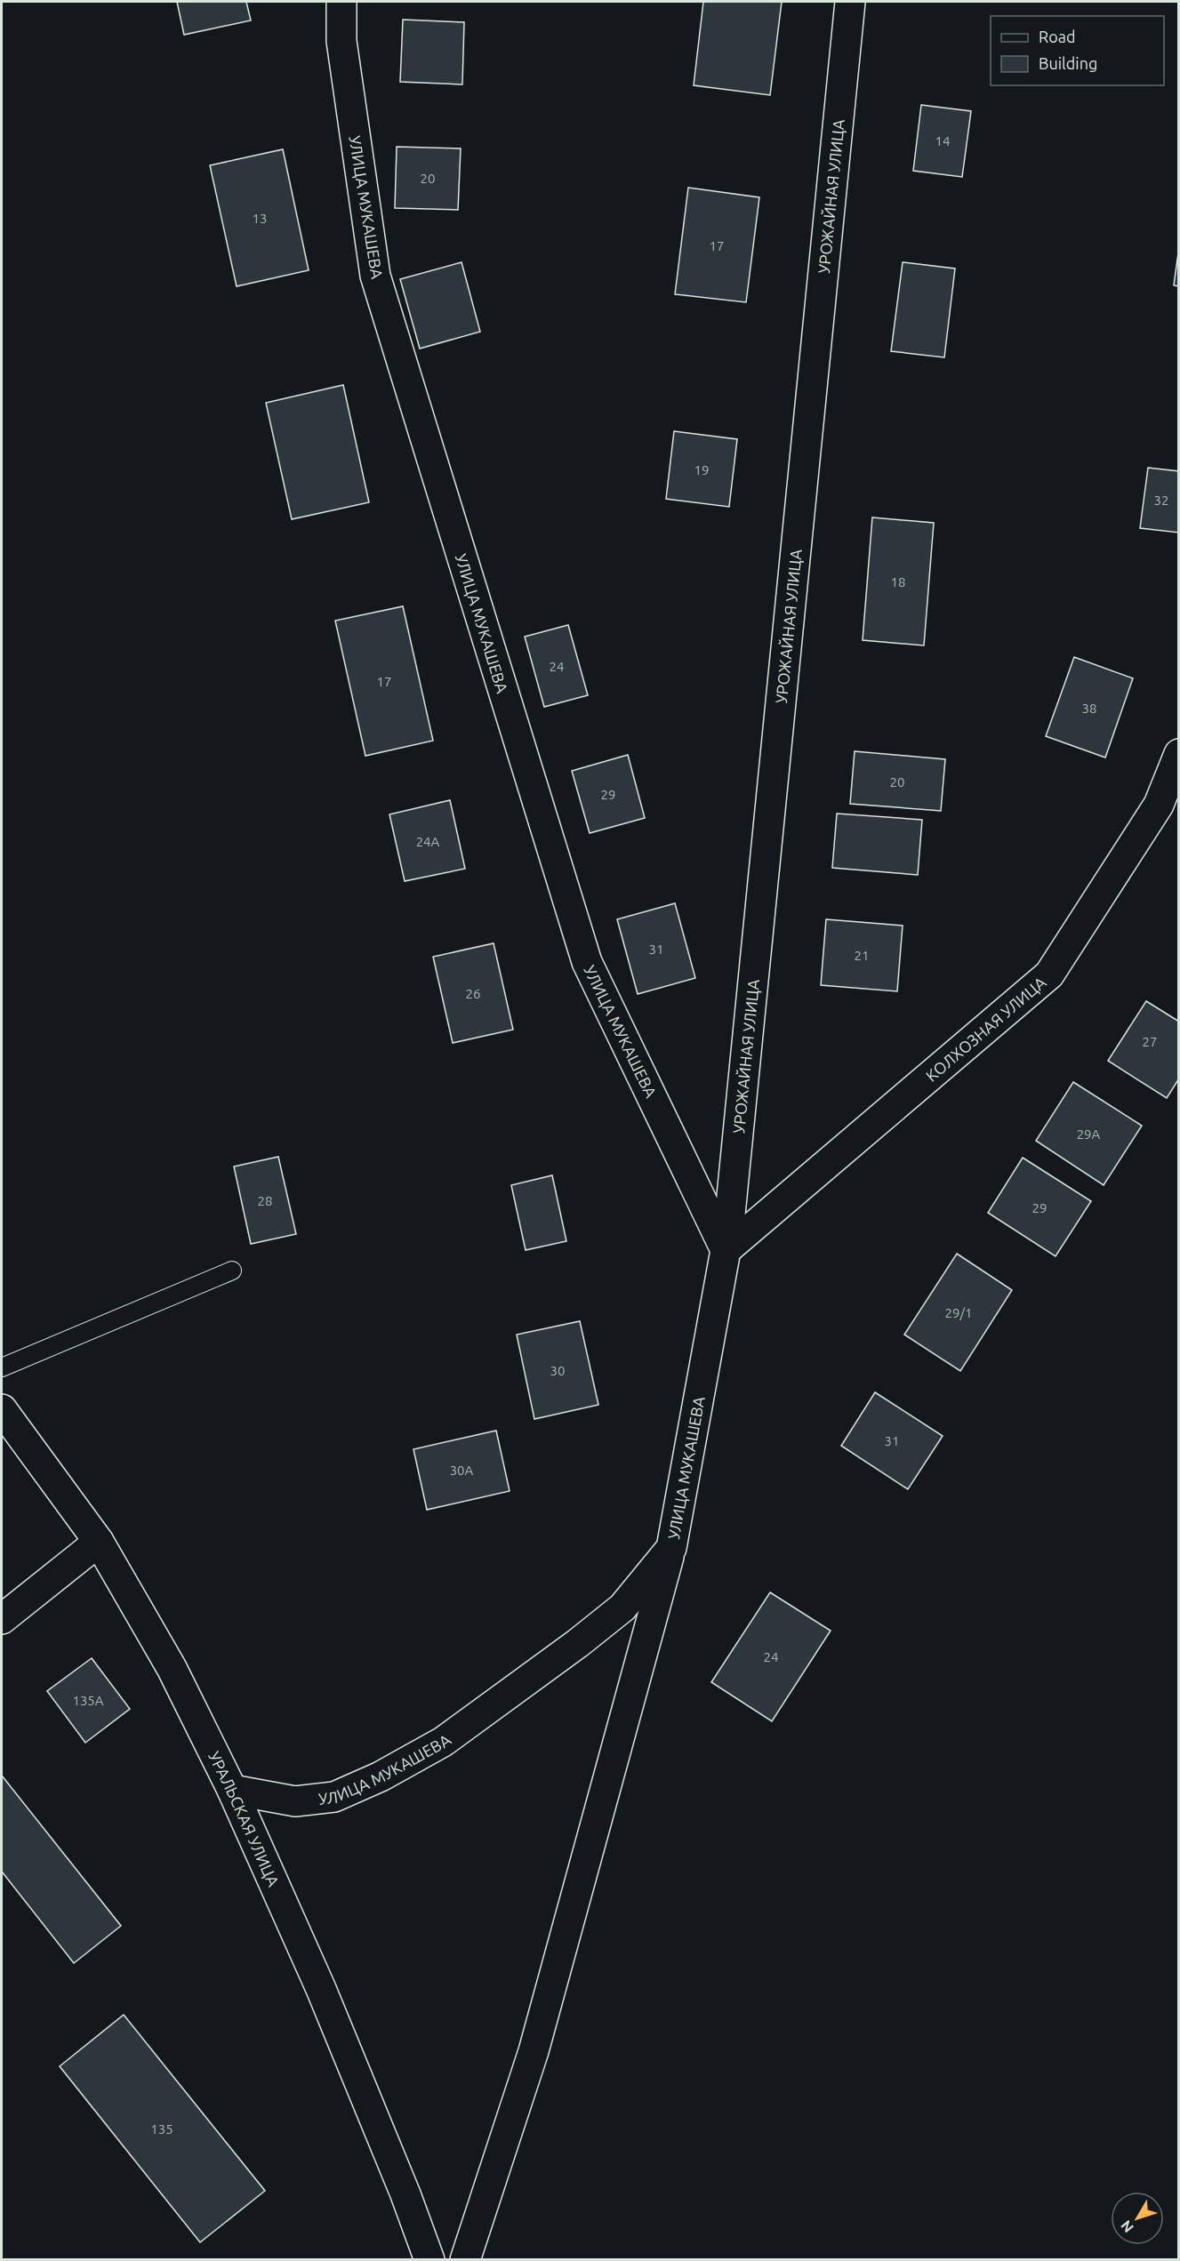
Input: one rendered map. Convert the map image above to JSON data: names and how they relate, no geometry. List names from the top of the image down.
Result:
{
  "streets": {
    "street": [
      "УРОЖАЙНАЯ УЛИЦА",
      "УЛИЦА МУКАШЕВА",
      "КОЛХОЗНАЯ УЛИЦА",
      "УРАЛЬСКАЯ УЛИЦА"
    ]
  },
  "crossings": [
    ["УРОЖАЙНАЯ УЛИЦА", "УЛИЦА МУКАШЕВА"],
    ["УРОЖАЙНАЯ УЛИЦА", "КОЛХОЗНАЯ УЛИЦА"],
    ["УЛИЦА МУКАШЕВА", "КОЛХОЗНАЯ УЛИЦА"],
    ["УЛИЦА МУКАШЕВА", "УРАЛЬСКАЯ УЛИЦА"]
  ],
  "house_numbers": [
    "14",
    "20",
    "13",
    "17",
    "19",
    "32",
    "18",
    "24",
    "17",
    "38",
    "20",
    "29",
    "24А",
    "31",
    "21",
    "26",
    "27",
    "29А",
    "28",
    "29",
    "29/1",
    "30",
    "31",
    "30А",
    "24",
    "135А",
    "135"
  ],
  "legend": ["Road", "Building"],
  "north": "bottom left"
}
